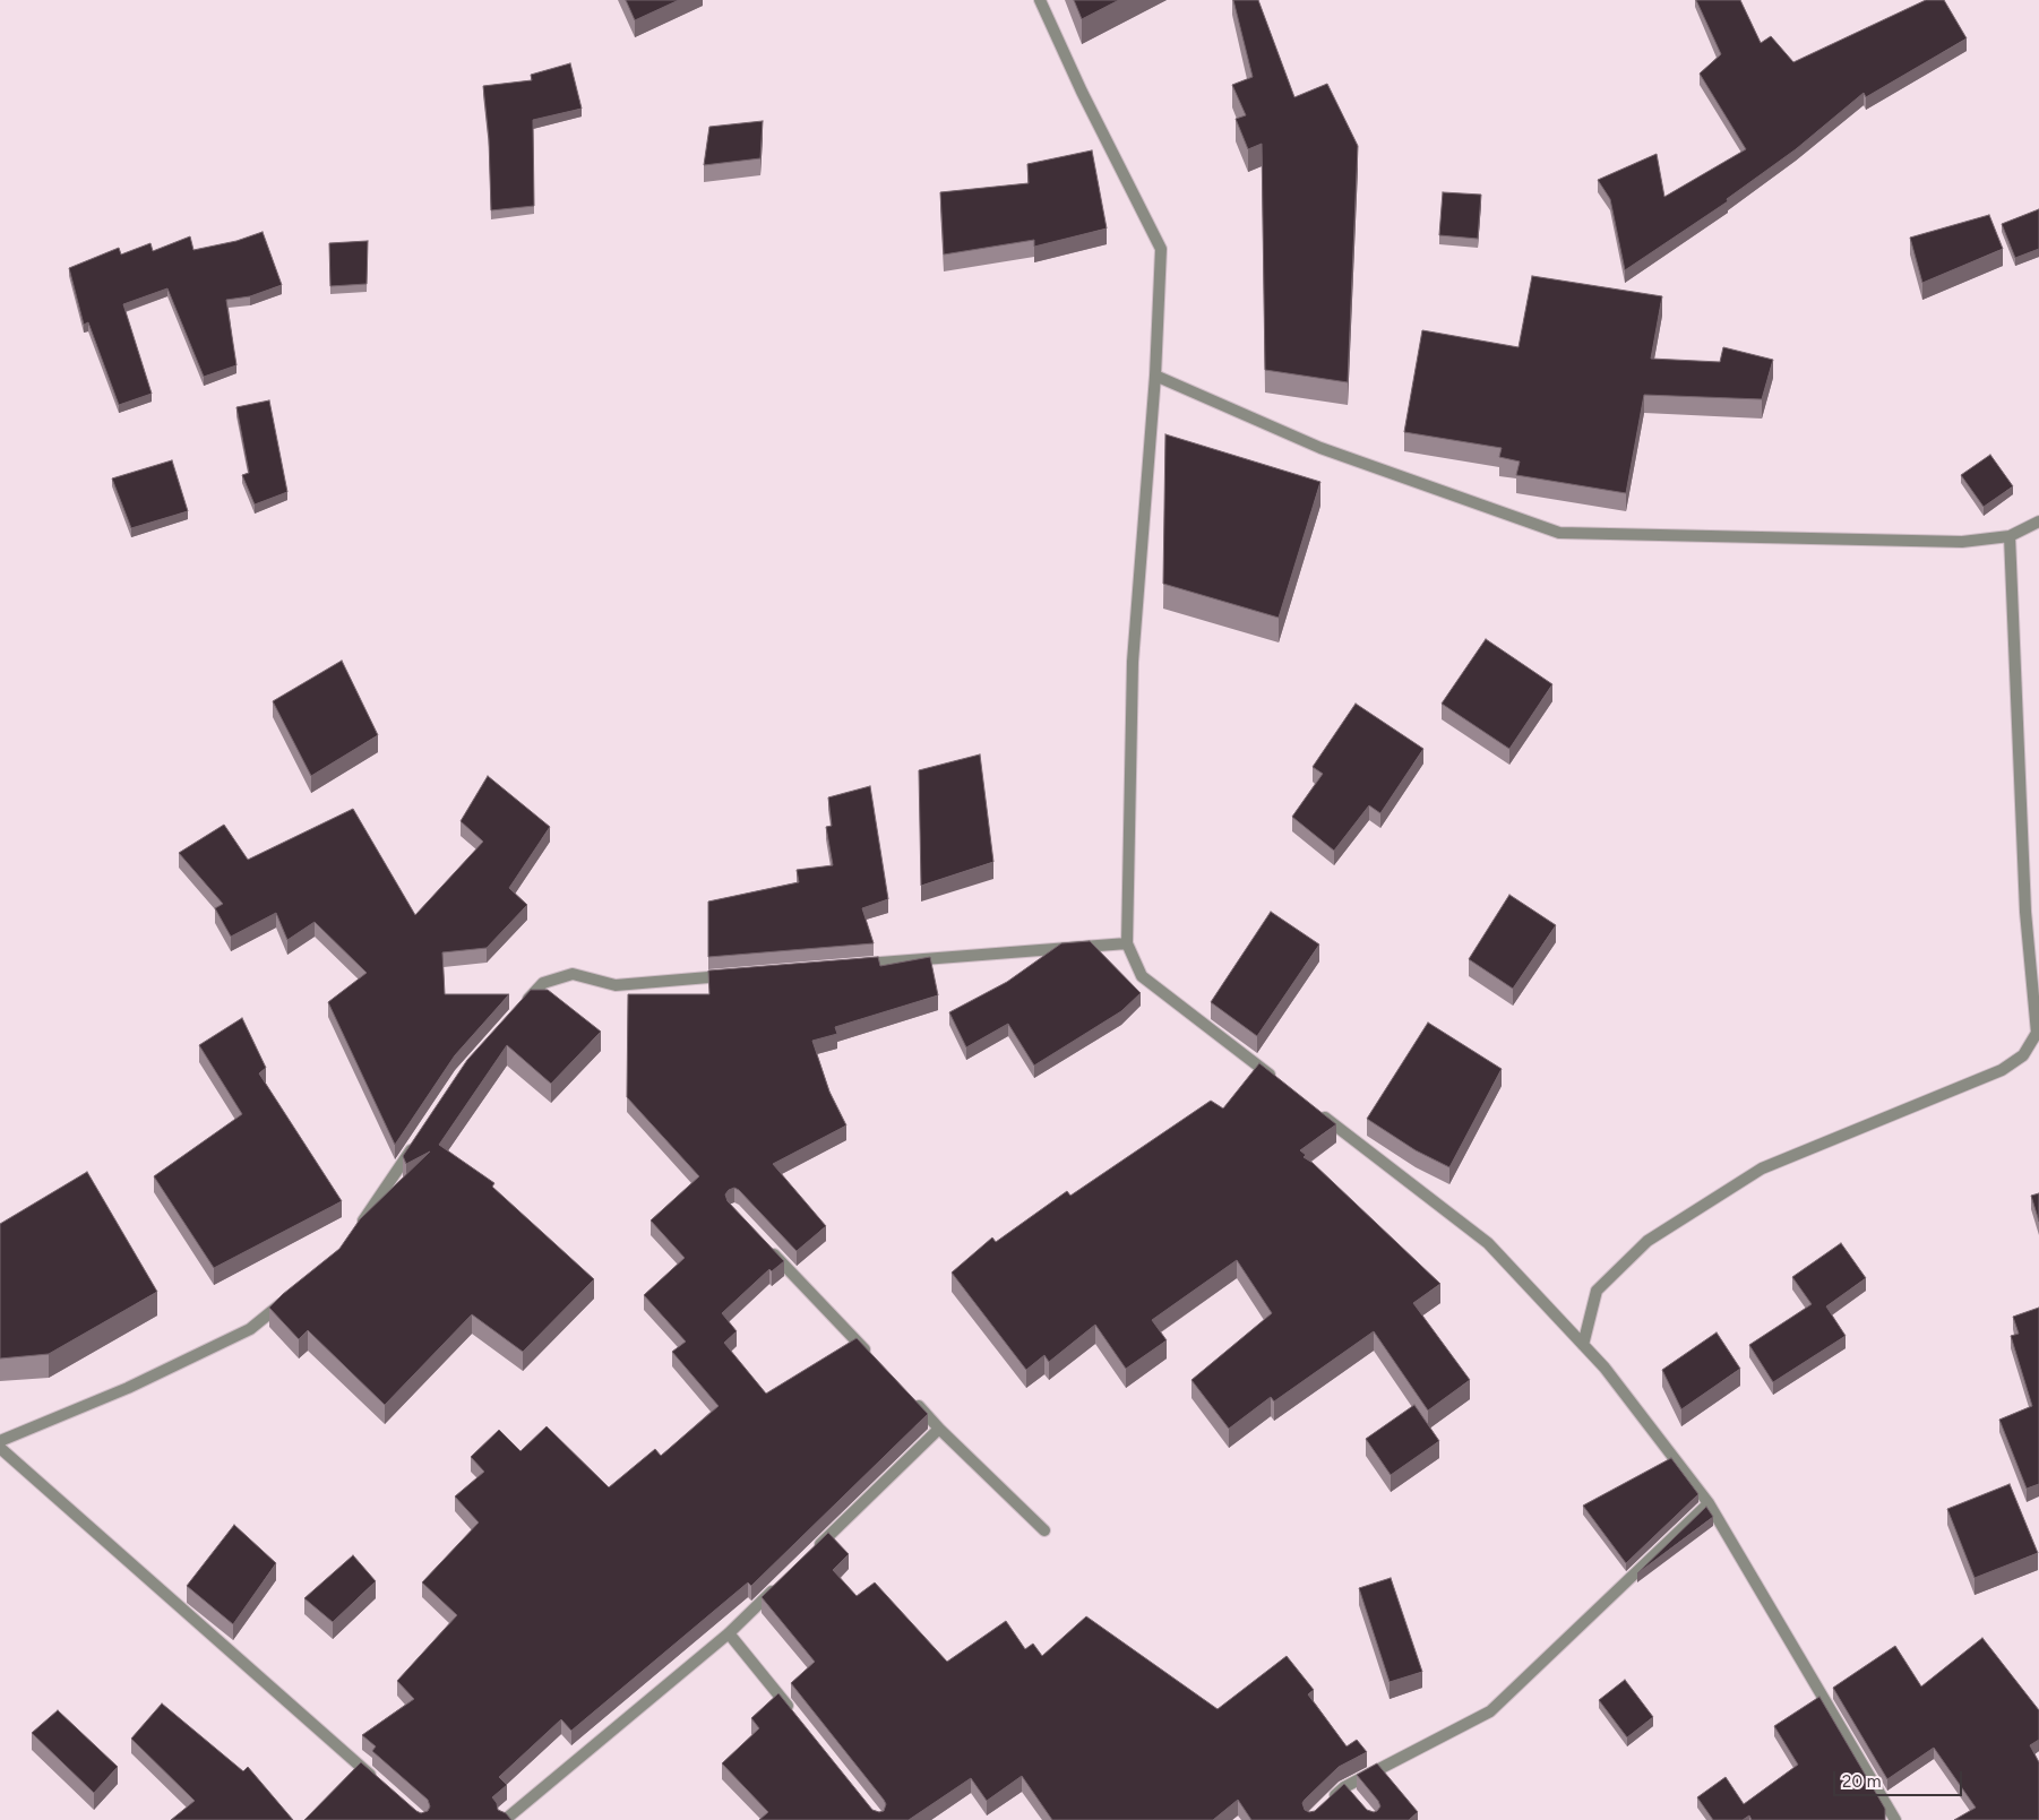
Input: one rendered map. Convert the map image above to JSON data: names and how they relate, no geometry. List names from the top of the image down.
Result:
{
  "scale_bar": "20 m"
}
